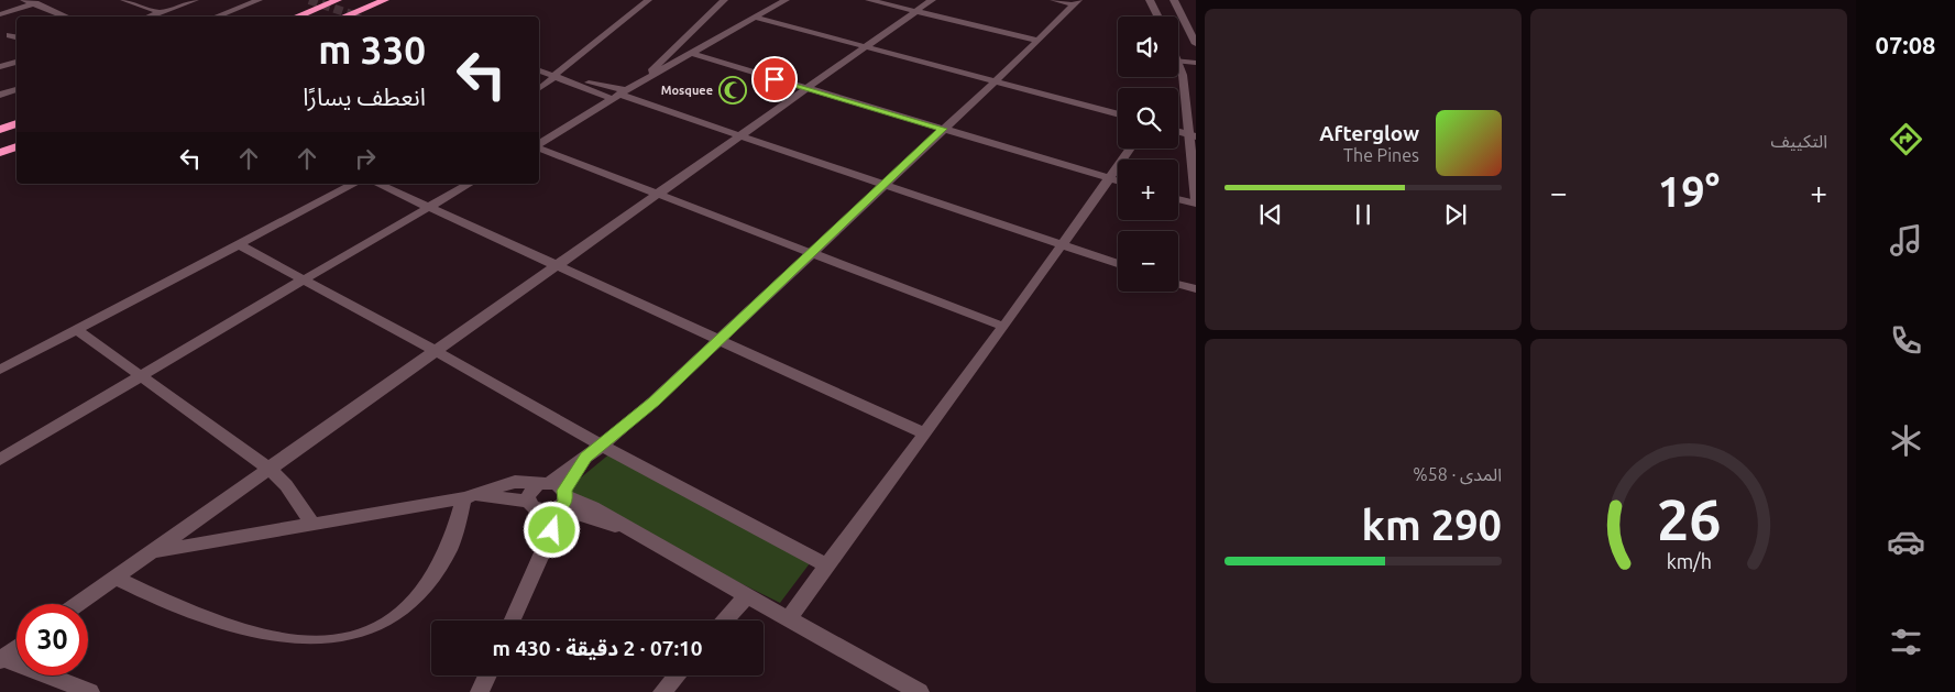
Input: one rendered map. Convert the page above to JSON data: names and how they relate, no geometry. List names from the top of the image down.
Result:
{
  "places": {
    "mosque": ["Mosquee"]
  },
  "page": {
    "tabs": "07:08",
    "tile": [
      "التكييف",
      ["المدى · 58%", "290 km"]
    ],
    "map_buttons": ["+", "−"],
    "turn": ["330 m", "انعطف يسارًا"],
    "song": ["Afterglow", "The Pines"],
    "heat": ["−", "19°", "+"],
    "limit": "30",
    "trip": "07:10 · 2 دقيقة · 430 m",
    "gauge": ["26", "km/h"]
  }
}
